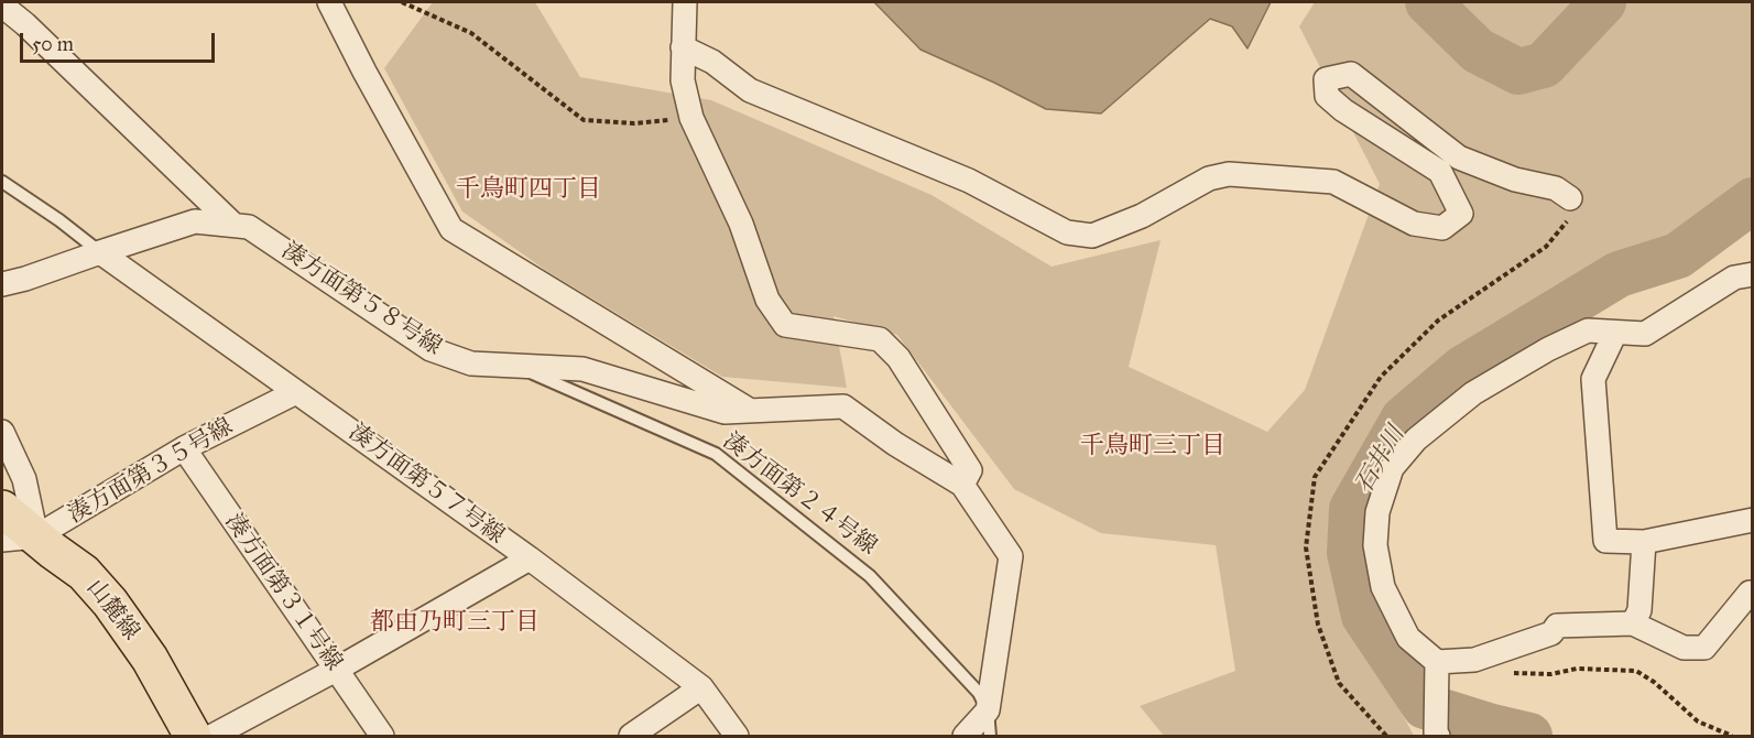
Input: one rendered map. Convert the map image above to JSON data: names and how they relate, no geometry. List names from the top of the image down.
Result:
{
  "streets": {
    "main road": ["山麓線"],
    "street": [
      "湊方面第５８号線",
      "湊方面第３５号線",
      "湊方面第５７号線",
      "湊方面第３１号線"
    ],
    "lane": ["湊方面第２４号線"]
  },
  "crossings": [
    ["湊方面第５８号線", "湊方面第５７号線"],
    ["湊方面第５８号線", "湊方面第２４号線"],
    ["湊方面第３５号線", "湊方面第５７号線"],
    ["湊方面第３５号線", "湊方面第３１号線"],
    ["湊方面第３５号線", "山麓線"]
  ],
  "districts": ["千鳥町四丁目", "千鳥町三丁目", "都由乃町三丁目"],
  "water": ["石井川"],
  "scale_bar": "50 m"
}
